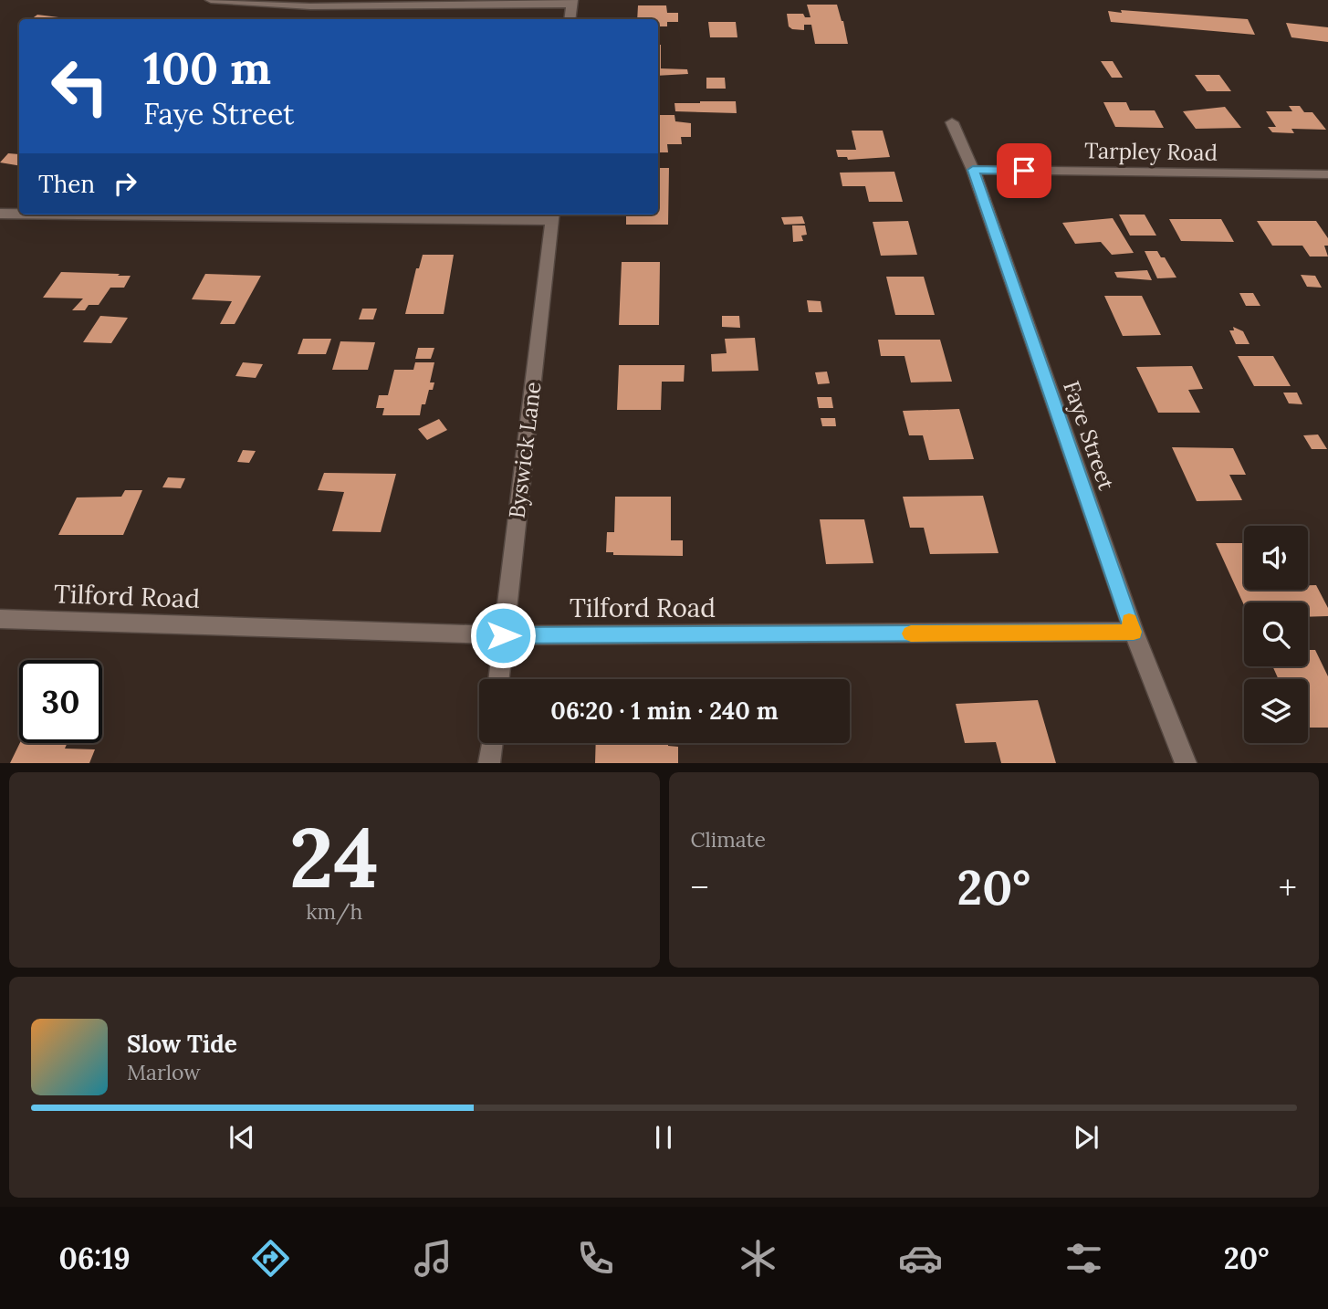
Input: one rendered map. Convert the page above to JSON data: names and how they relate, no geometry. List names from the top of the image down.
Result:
{
  "streets": {
    "street": [
      "Tarpley Road",
      "Faye Street",
      "Byswick Lane",
      "Tilford Road"
    ]
  },
  "crossings": [
    ["Tarpley Road", "Faye Street"],
    ["Faye Street", "Tilford Road"],
    ["Byswick Lane", "Tilford Road"]
  ],
  "page": {
    "turn": ["100 m", "Faye Street"],
    "then": "Then",
    "limit": "30",
    "trip": "06:20 · 1 min · 240 m",
    "tile": [
      ["24", "km/h"],
      "Climate"
    ],
    "heat": ["−", "20°", "+"],
    "song": ["Slow Tide", "Marlow"],
    "tabs": ["06:19", "20°"]
  }
}
